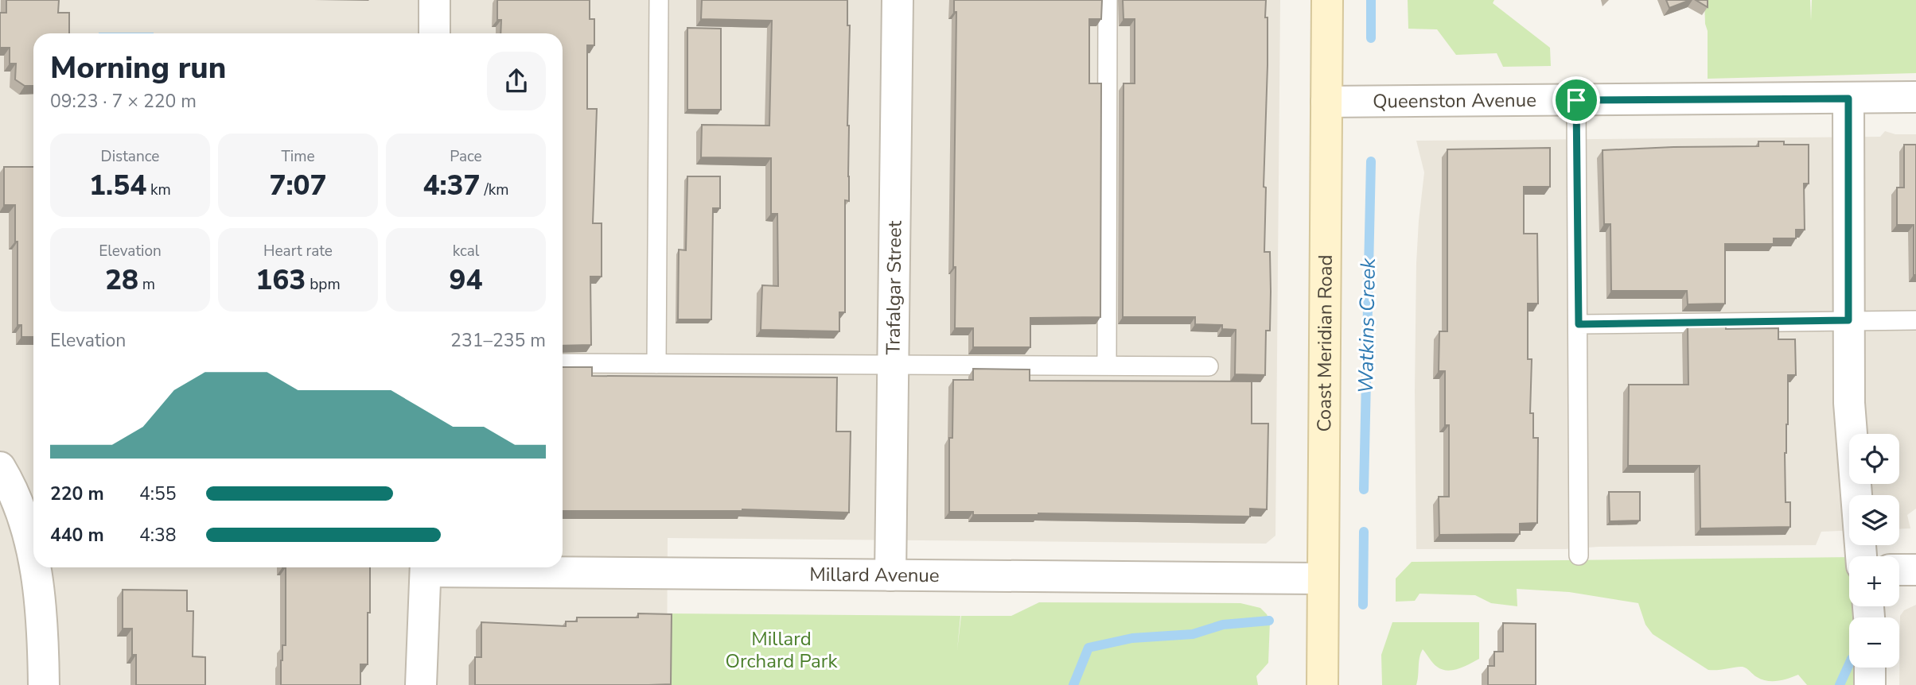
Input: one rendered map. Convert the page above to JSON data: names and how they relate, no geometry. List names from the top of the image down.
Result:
{
  "streets": {
    "main road": ["Coast Meridian Road"],
    "street": ["Queenston Avenue", "Trafalgar Street", "Millard Avenue"]
  },
  "crossings": [
    ["Queenston Avenue", "Coast Meridian Road"],
    ["Trafalgar Street", "Millard Avenue"],
    ["Coast Meridian Road", "Millard Avenue"]
  ],
  "water": ["Watkins Creek"],
  "parks": ["Millard Orchard Park"],
  "page": {
    "heading": ["Morning run", "09:23 · 7 × 220 m"],
    "stats": [
      ["Distance", "1.54 km"],
      ["Time", "7:07"],
      ["Pace", "4:37 /km"],
      ["Elevation", "28 m"],
      ["Heart rate", "163 bpm"],
      ["kcal", "94"]
    ],
    "chart": ["Elevation", "231–235 m"],
    "map_buttons": ["+", "−"],
    "list": [
      {
        "name": "220 m",
        "note": "4:55"
      },
      {
        "name": "440 m",
        "note": "4:38"
      }
    ]
  }
}
